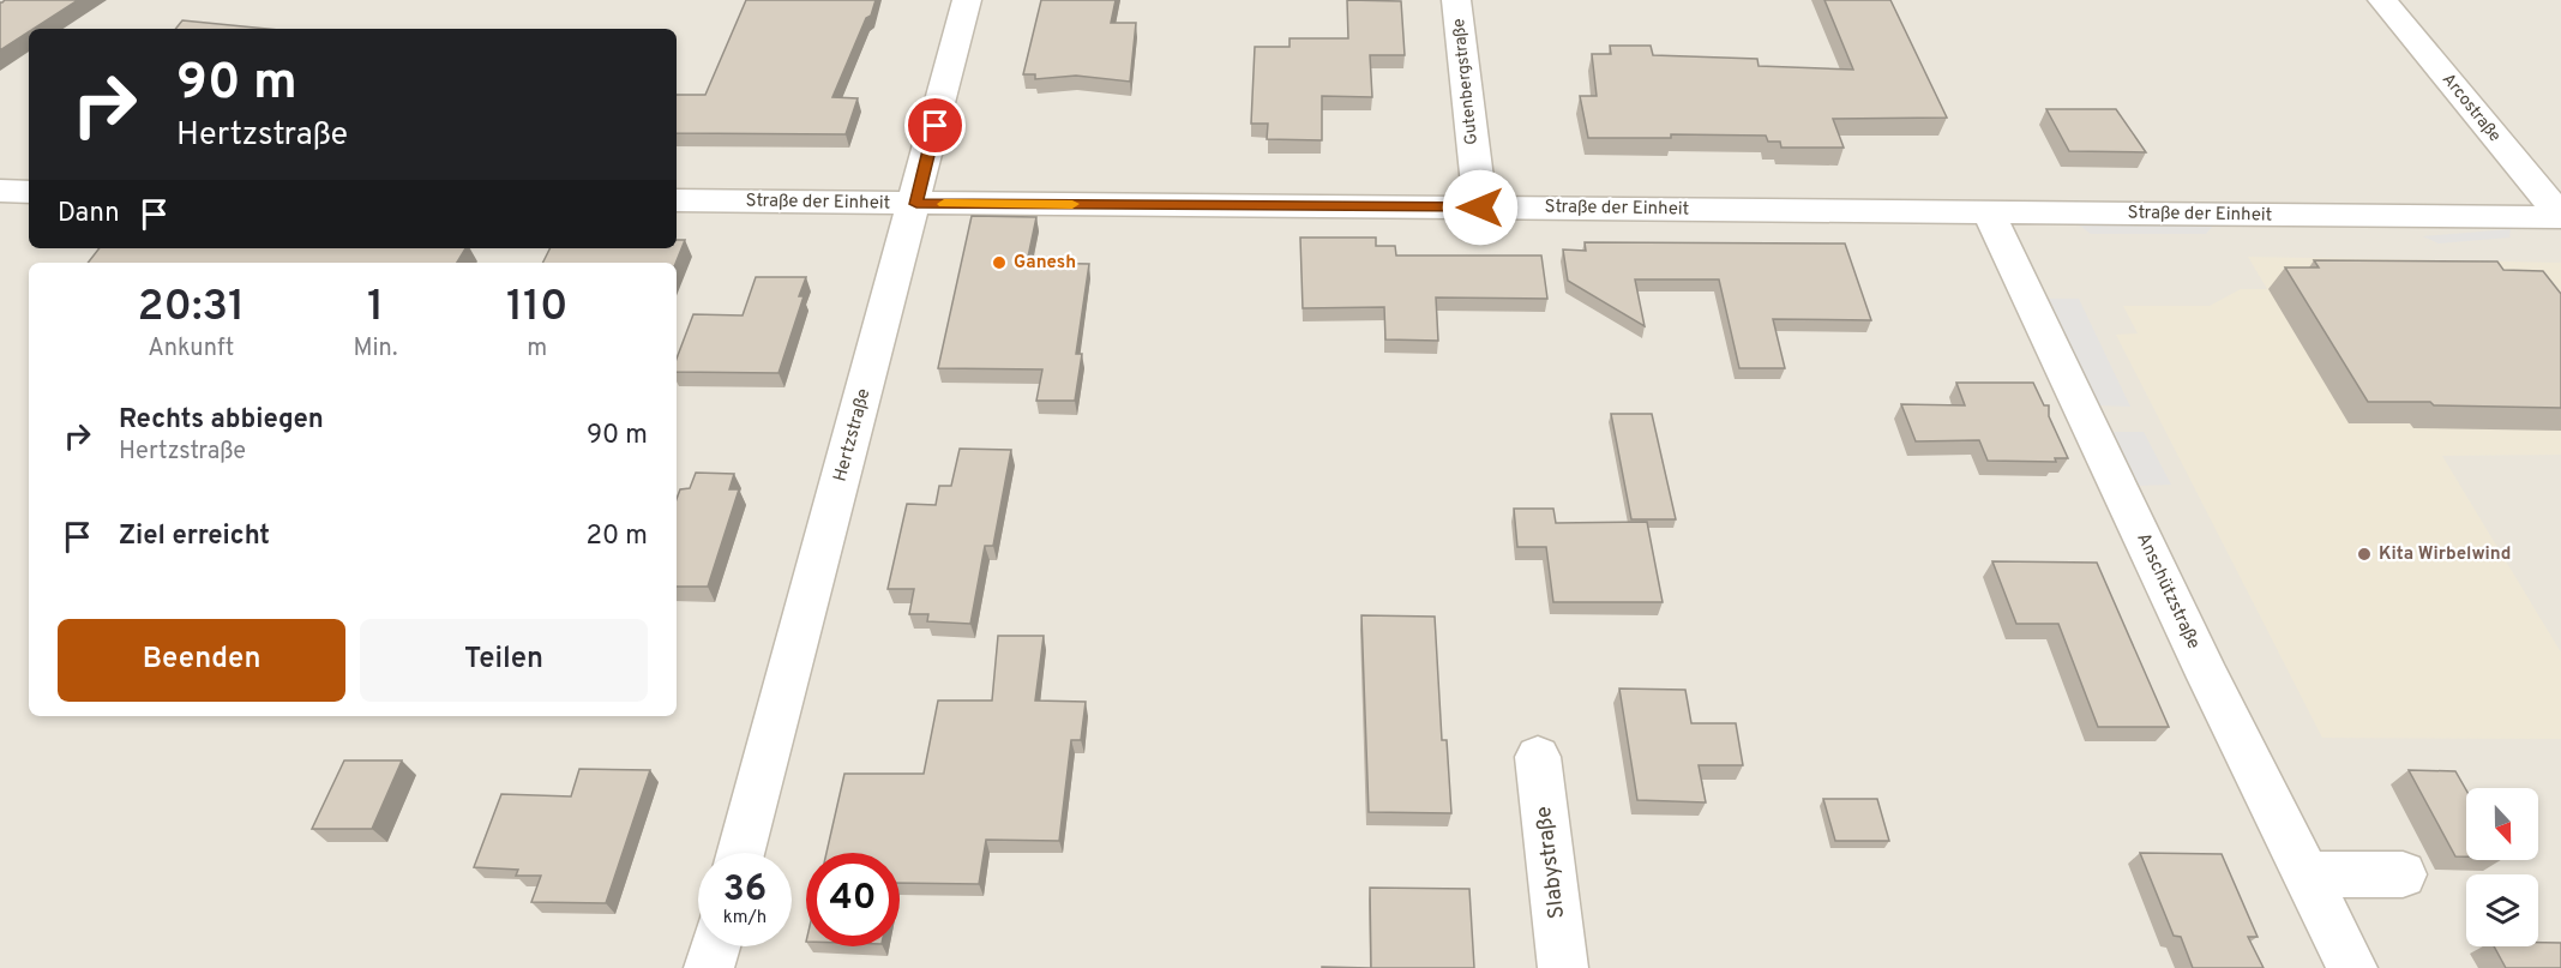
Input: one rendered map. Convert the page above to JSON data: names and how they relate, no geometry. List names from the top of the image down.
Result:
{
  "streets": {
    "street": [
      "Gutenbergstraße",
      "Arcostraße",
      "Straße der Einheit",
      "Hertzstraße",
      "Anschützstraße",
      "Slabystraße"
    ]
  },
  "crossings": [
    ["Gutenbergstraße", "Straße der Einheit"],
    ["Arcostraße", "Straße der Einheit"],
    ["Straße der Einheit", "Hertzstraße"],
    ["Straße der Einheit", "Anschützstraße"]
  ],
  "places": ["Ganesh", "Kita Wirbelwind"],
  "north": "bottom",
  "page": {
    "turn": ["90 m", "Hertzstraße"],
    "then": "Dann",
    "eta": [
      "20:31",
      "Ankunft",
      "1",
      "Min.",
      "110",
      "m"
    ],
    "list": [
      {
        "name": "Rechts abbiegen",
        "note": "Hertzstraße",
        "value": "90 m"
      },
      {
        "name": "Ziel erreicht",
        "value": "20 m"
      }
    ],
    "buttons": ["Beenden", "Teilen"],
    "speed": "36 km/h",
    "limit": "40"
  }
}
